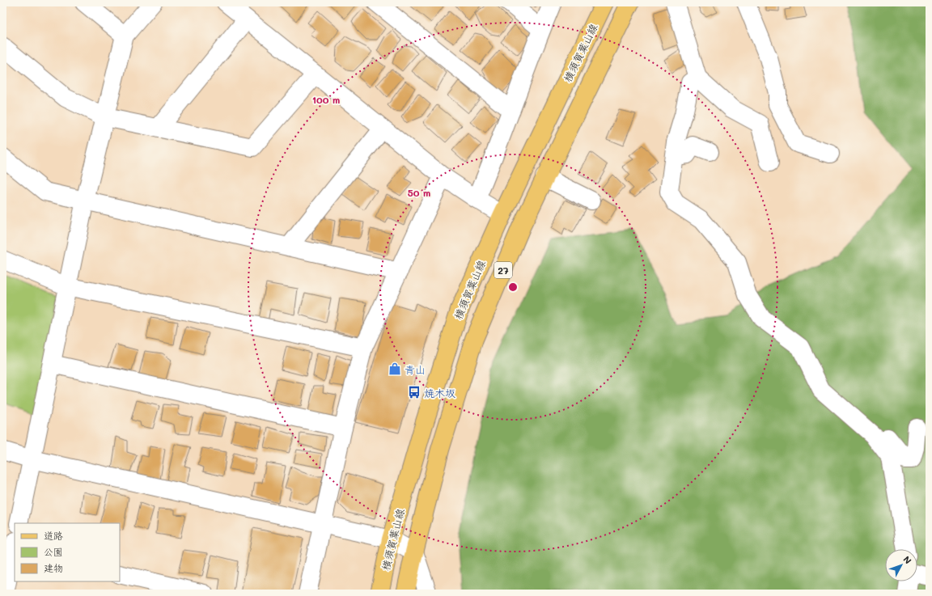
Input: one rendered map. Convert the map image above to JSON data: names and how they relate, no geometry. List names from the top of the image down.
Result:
{
  "streets": {
    "main road": ["横須賀葉山線", "27"]
  },
  "places": {
    "shop": ["青山"],
    "bus stop": ["焼木坂"]
  },
  "legend": ["道路", "公園", "建物"],
  "north": "top right",
  "rings": ["100 m", "50 m"]
}
